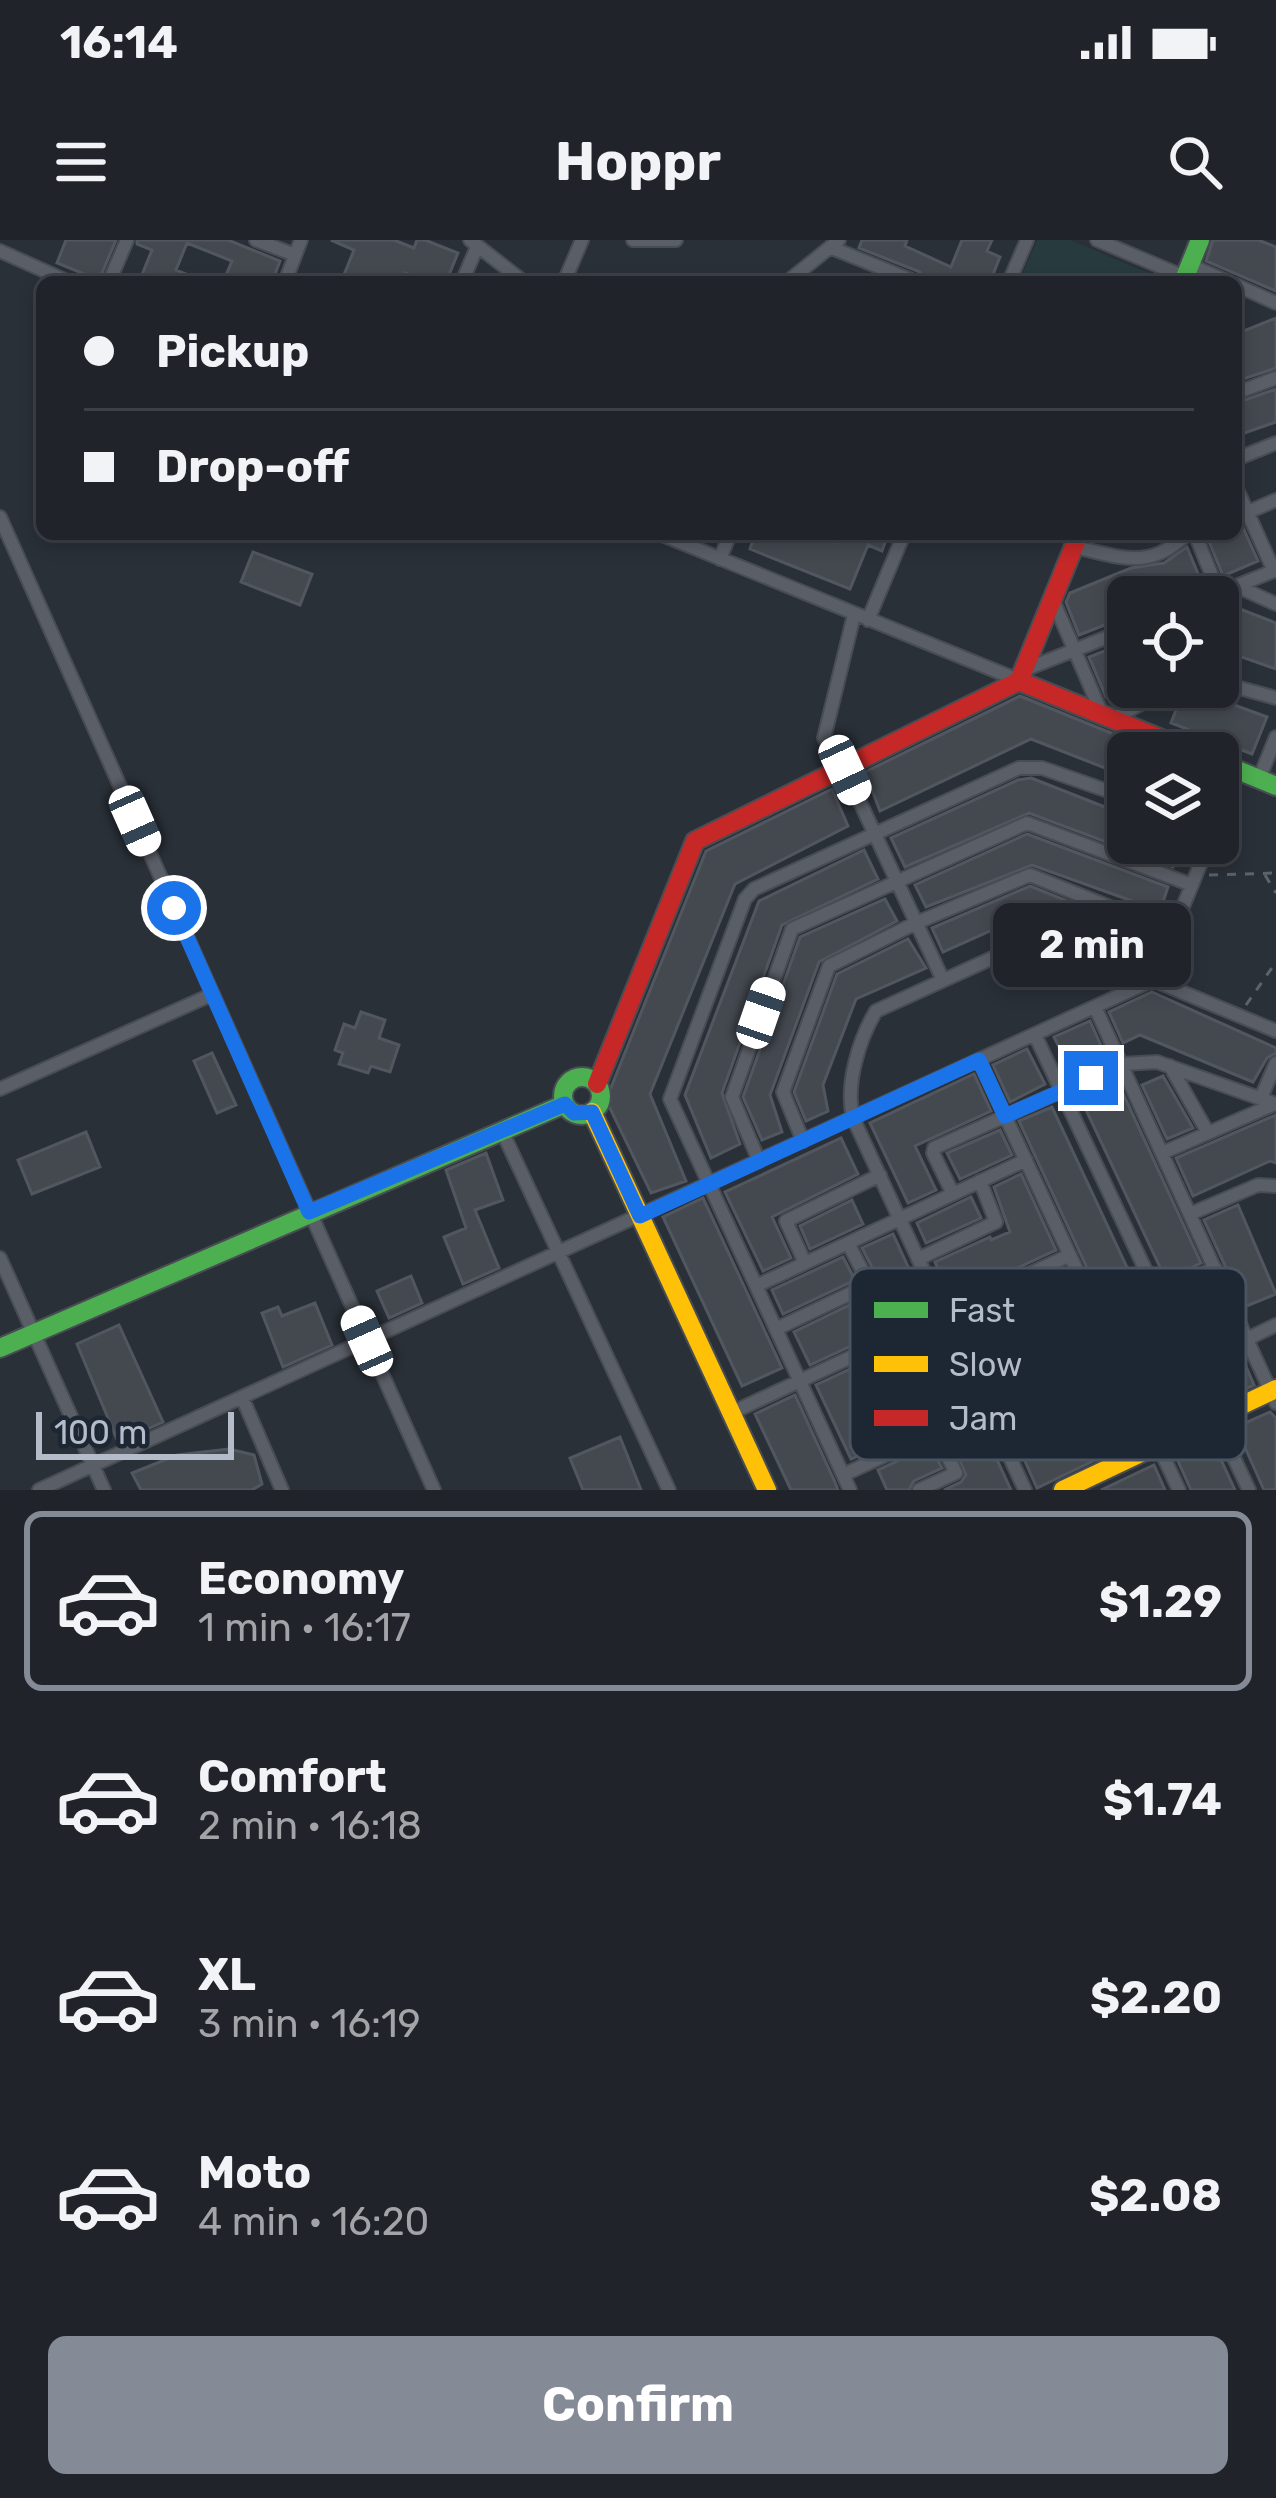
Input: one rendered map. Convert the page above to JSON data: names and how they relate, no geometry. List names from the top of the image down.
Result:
{
  "legend": ["Fast", "Slow", "Jam"],
  "scale_bar": "100 m",
  "page": {
    "status": "16:14",
    "header": "Hoppr",
    "banner": ["Pickup", "Drop-off"],
    "bubble": "2 min",
    "scale": "100 m",
    "list": [
      {
        "name": "Economy",
        "note": "1 min · 16:17",
        "value": "$1.29"
      },
      {
        "name": "Comfort",
        "note": "2 min · 16:18",
        "value": "$1.74"
      },
      {
        "name": "XL",
        "note": "3 min · 16:19",
        "value": "$2.20"
      },
      {
        "name": "Moto",
        "note": "4 min · 16:20",
        "value": "$2.08"
      }
    ],
    "buttons": "Confirm"
  }
}
